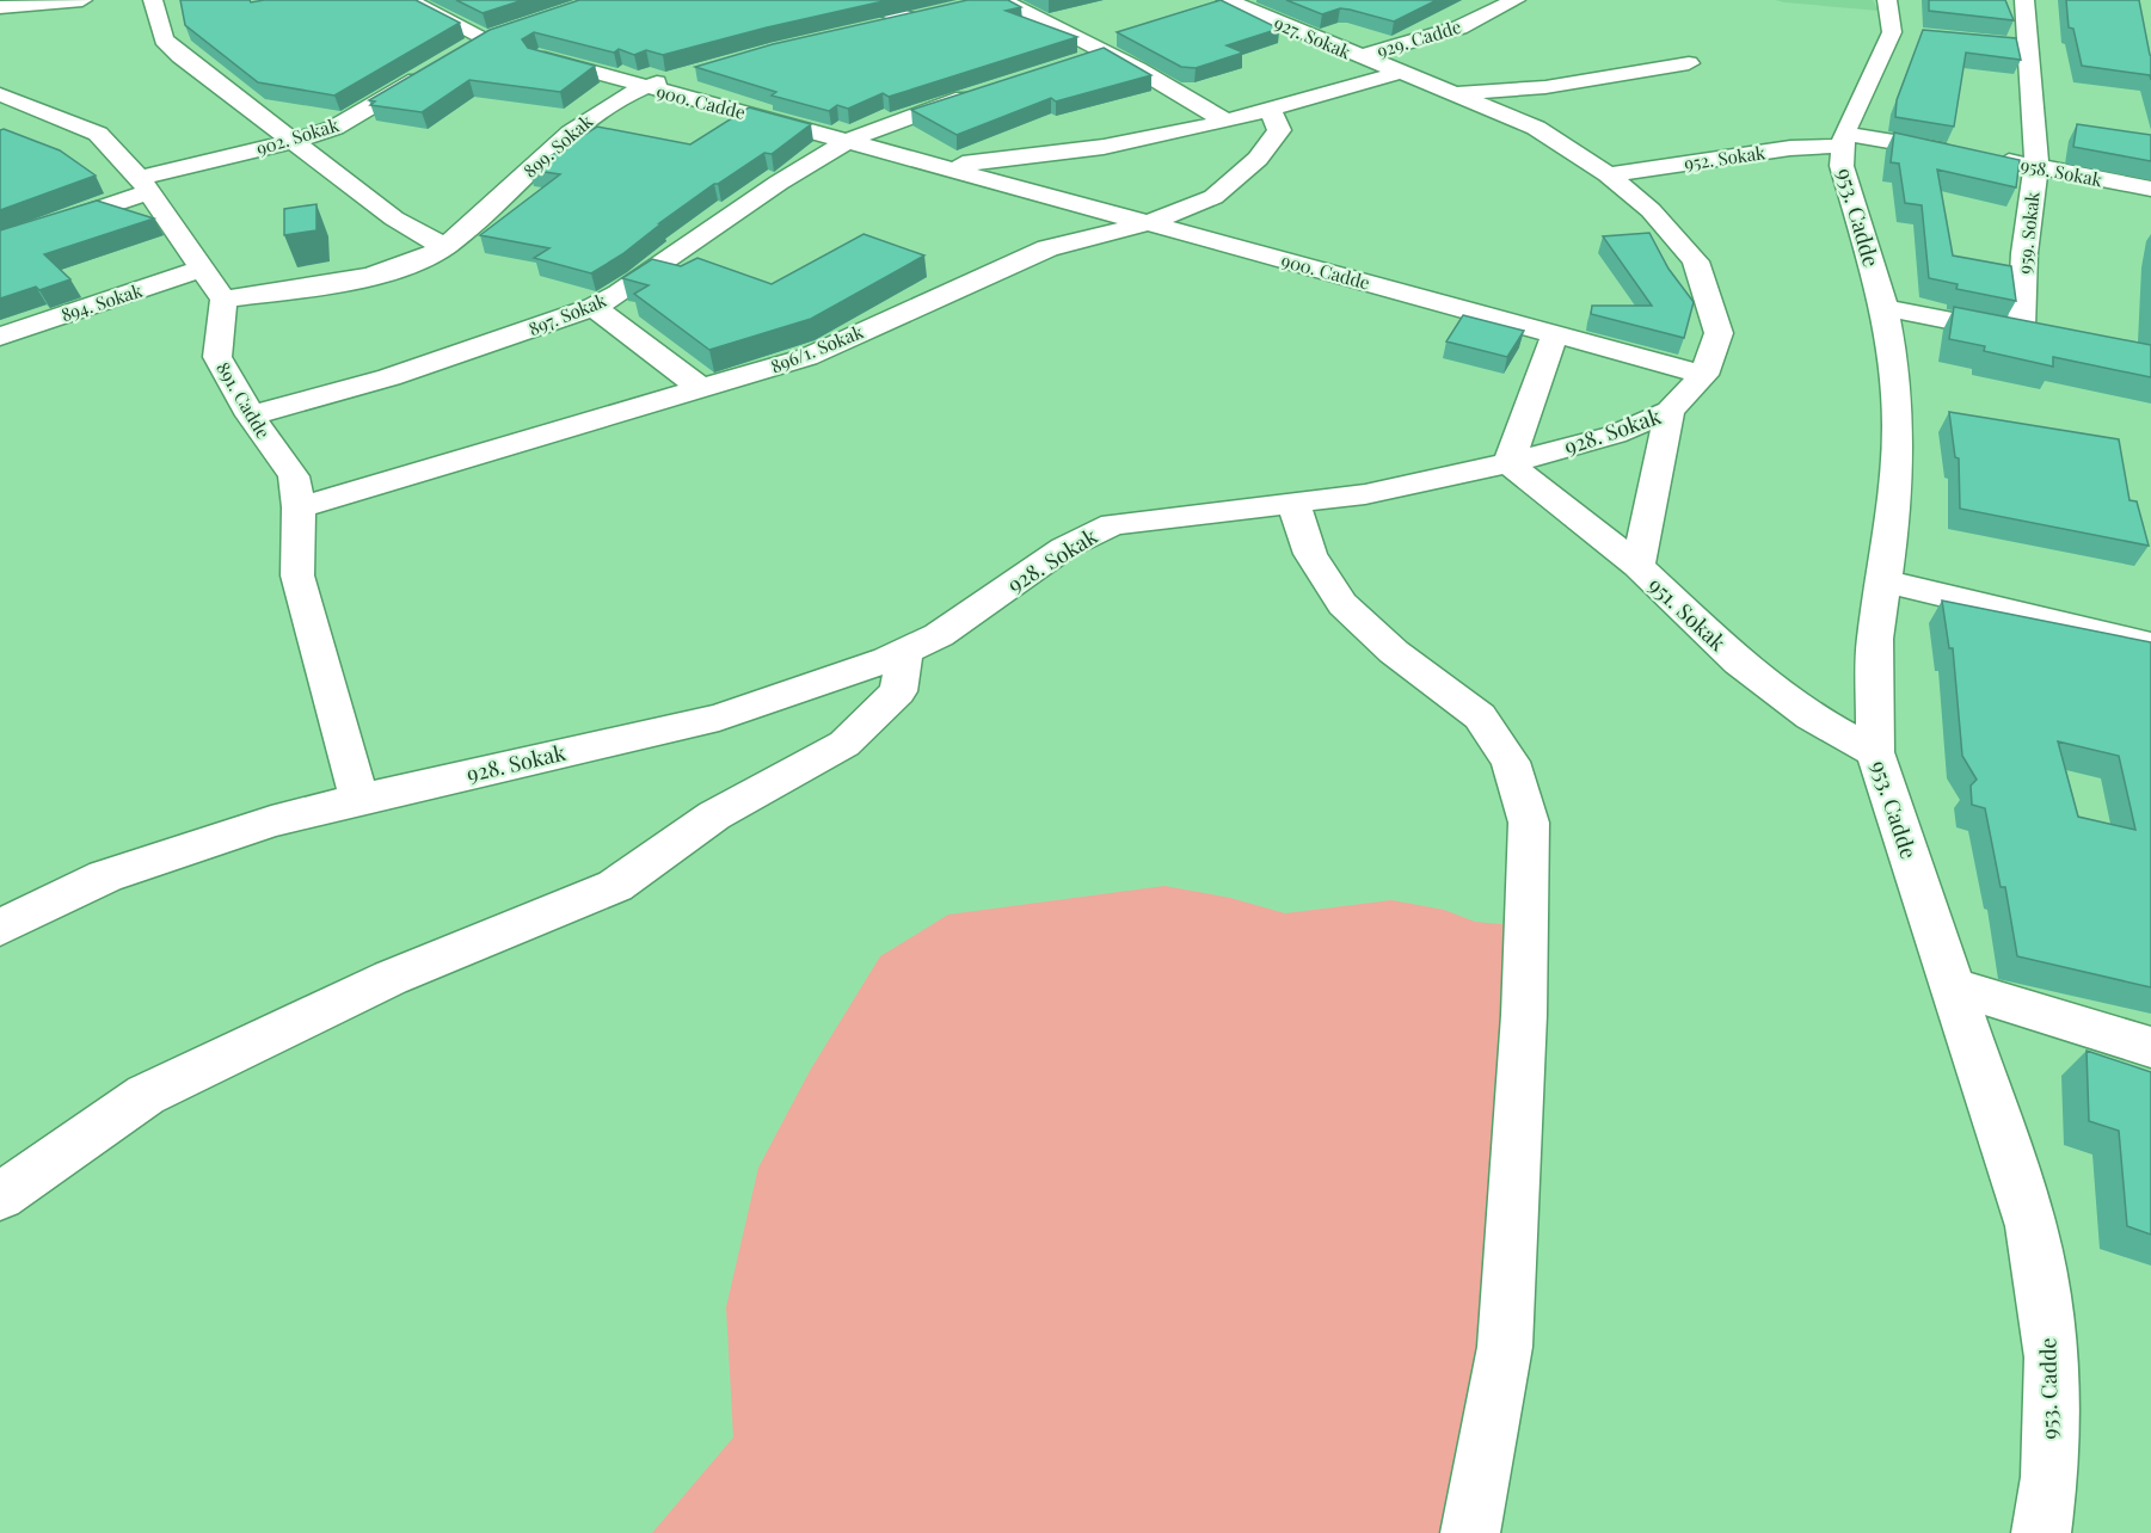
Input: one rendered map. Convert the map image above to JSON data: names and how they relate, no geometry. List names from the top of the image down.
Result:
{
  "streets": {
    "street": [
      "927. Sokak",
      "929. Cadde",
      "900. Cadde",
      "902. Sokak",
      "899. Sokak",
      "952. Sokak",
      "958. Sokak",
      "953. Cadde",
      "959. Sokak",
      "894. Sokak",
      "897. Sokak",
      "896/1. Sokak",
      "891. Cadde",
      "928. Sokak",
      "951. Sokak"
    ]
  },
  "crossings": [
    ["927. Sokak", "929. Cadde"],
    ["927. Sokak", "928. Sokak"],
    ["929. Cadde", "928. Sokak"],
    ["900. Cadde", "899. Sokak"],
    ["900. Cadde", "897. Sokak"],
    ["900. Cadde", "896/1. Sokak"],
    ["900. Cadde", "928. Sokak"],
    ["899. Sokak", "891. Cadde"],
    ["952. Sokak", "958. Sokak"],
    ["952. Sokak", "953. Cadde"],
    ["952. Sokak", "928. Sokak"],
    ["958. Sokak", "953. Cadde"],
    ["958. Sokak", "959. Sokak"],
    ["953. Cadde", "951. Sokak"],
    ["897. Sokak", "891. Cadde"],
    ["896/1. Sokak", "891. Cadde"],
    ["891. Cadde", "928. Sokak"],
    ["928. Sokak", "951. Sokak"]
  ]
}
